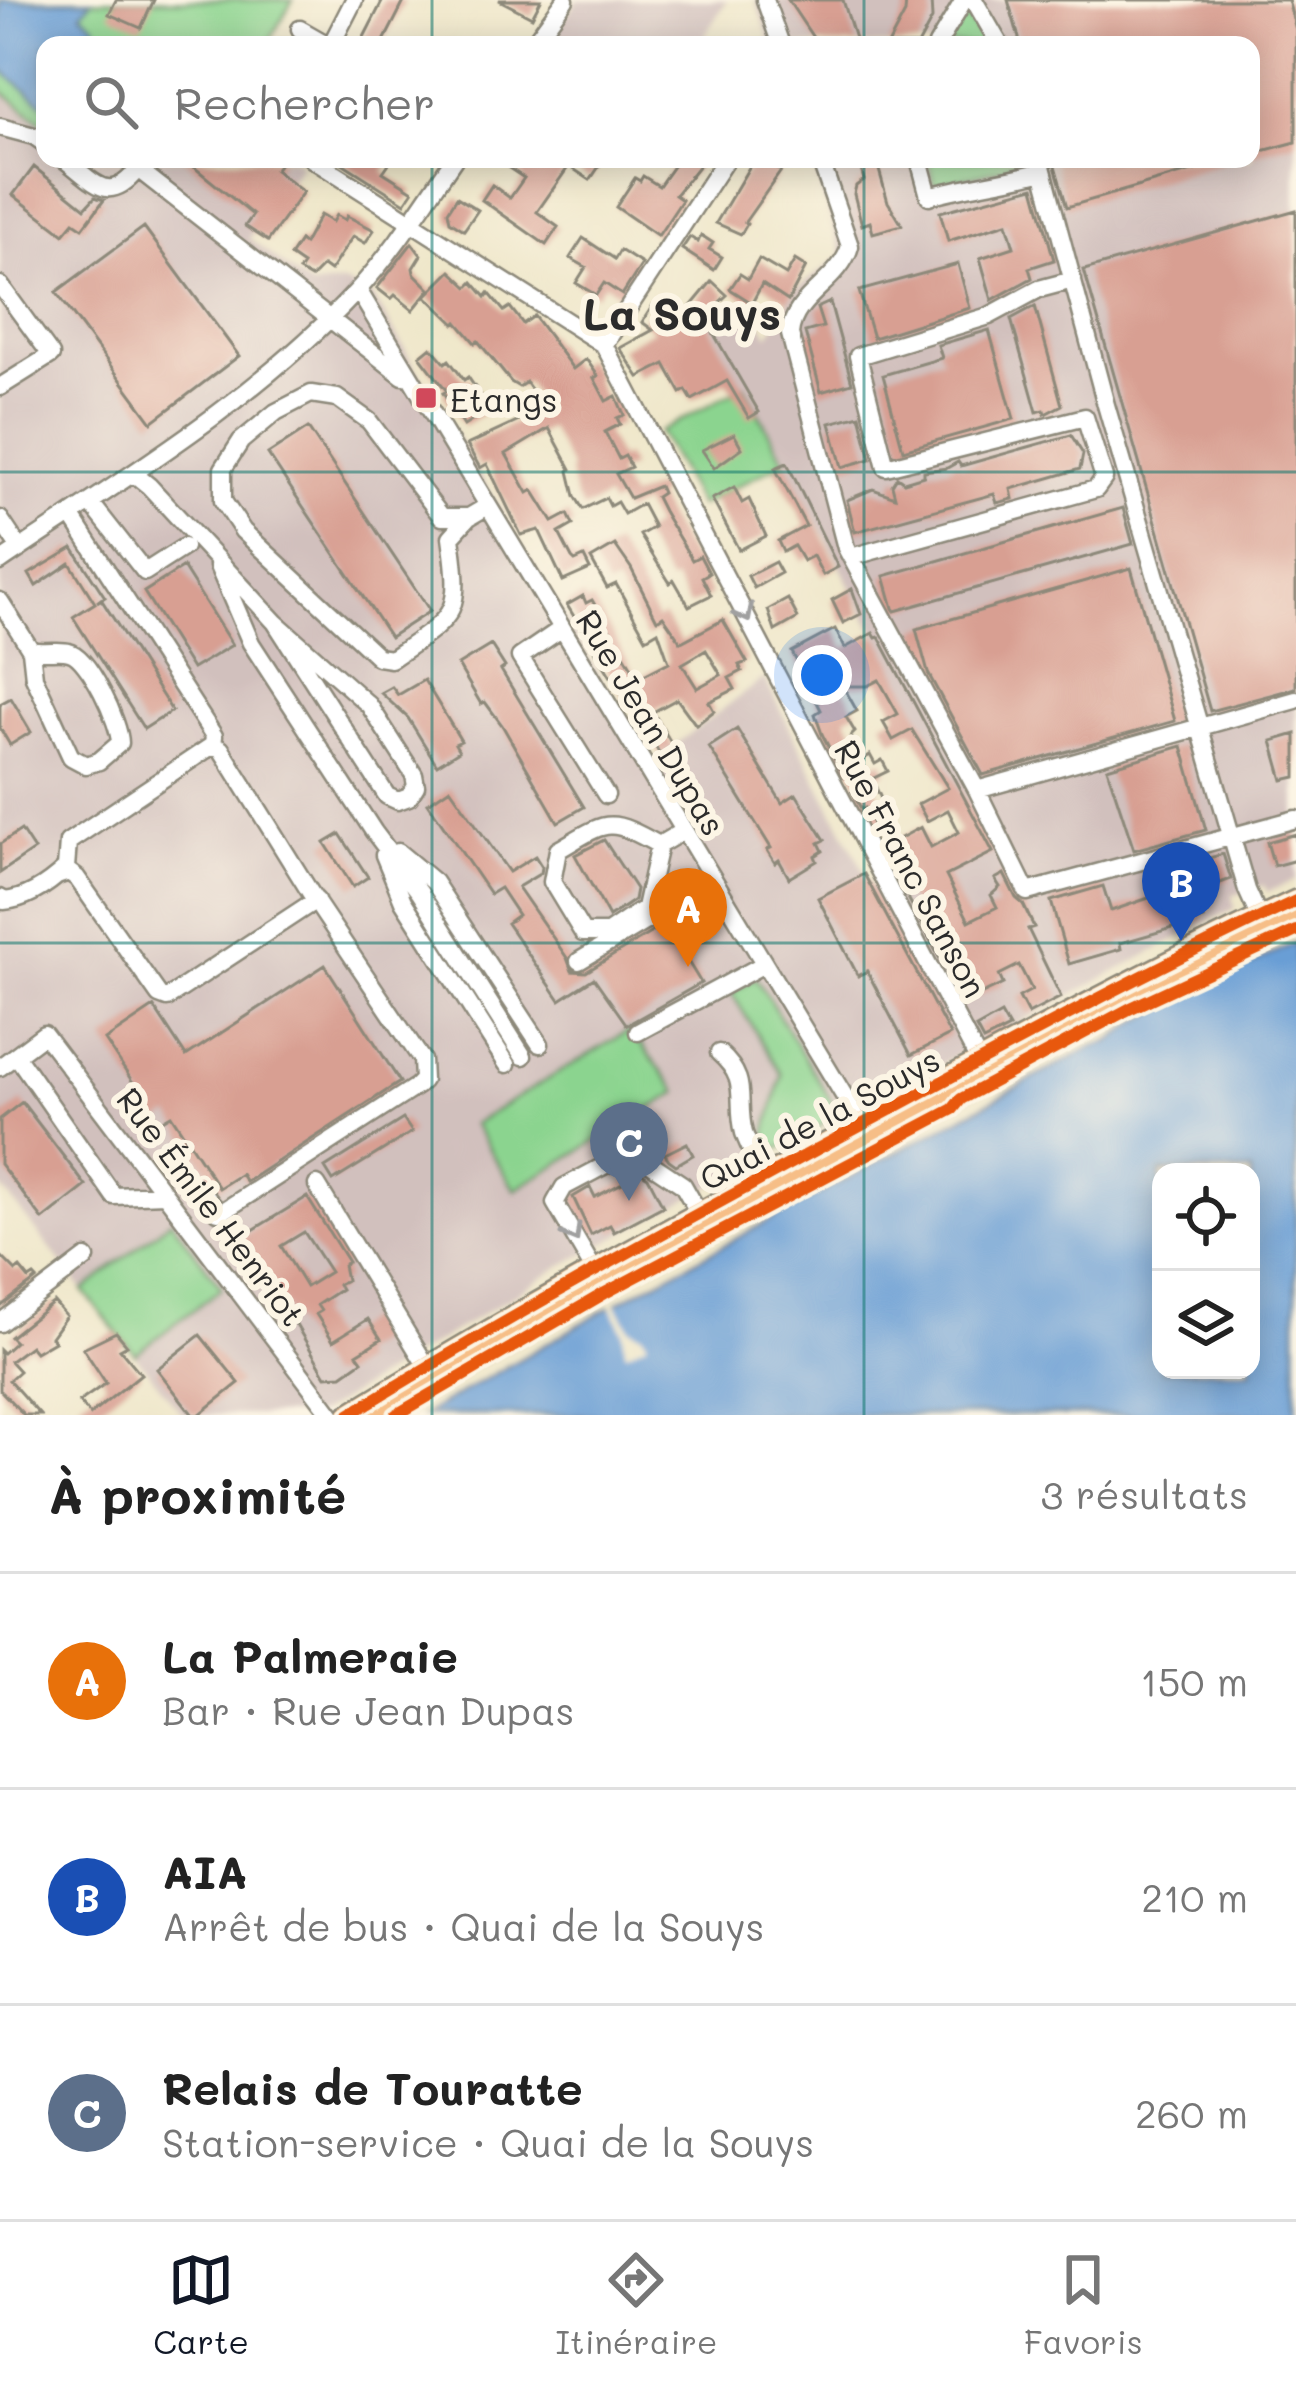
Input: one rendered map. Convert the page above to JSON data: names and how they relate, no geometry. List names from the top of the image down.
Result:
{
  "streets": {
    "main road": ["Quai de la Souys"],
    "street": ["Rue Jean Dupas", "Rue Franc Sanson", "Rue Émile Henriot"]
  },
  "crossings": [
    ["Rue Jean Dupas", "Quai de la Souys"],
    ["Rue Franc Sanson", "Quai de la Souys"]
  ],
  "districts": ["La Souys"],
  "places": {
    "transit": ["Etangs"]
  },
  "page": {
    "search": "Rechercher",
    "pins": ["B", "A", "C"],
    "heading": ["À proximité", "3 résultats"],
    "list": [
      {
        "mark": "A",
        "name": "La Palmeraie",
        "note": "Bar · Rue Jean Dupas",
        "value": "150 m"
      },
      {
        "mark": "B",
        "name": "AIA",
        "note": "Arrêt de bus · Quai de la Souys",
        "value": "210 m"
      },
      {
        "mark": "C",
        "name": "Relais de Touratte",
        "note": "Station-service · Quai de la Souys",
        "value": "260 m"
      }
    ],
    "nav": ["Carte", "Itinéraire", "Favoris"]
  }
}
